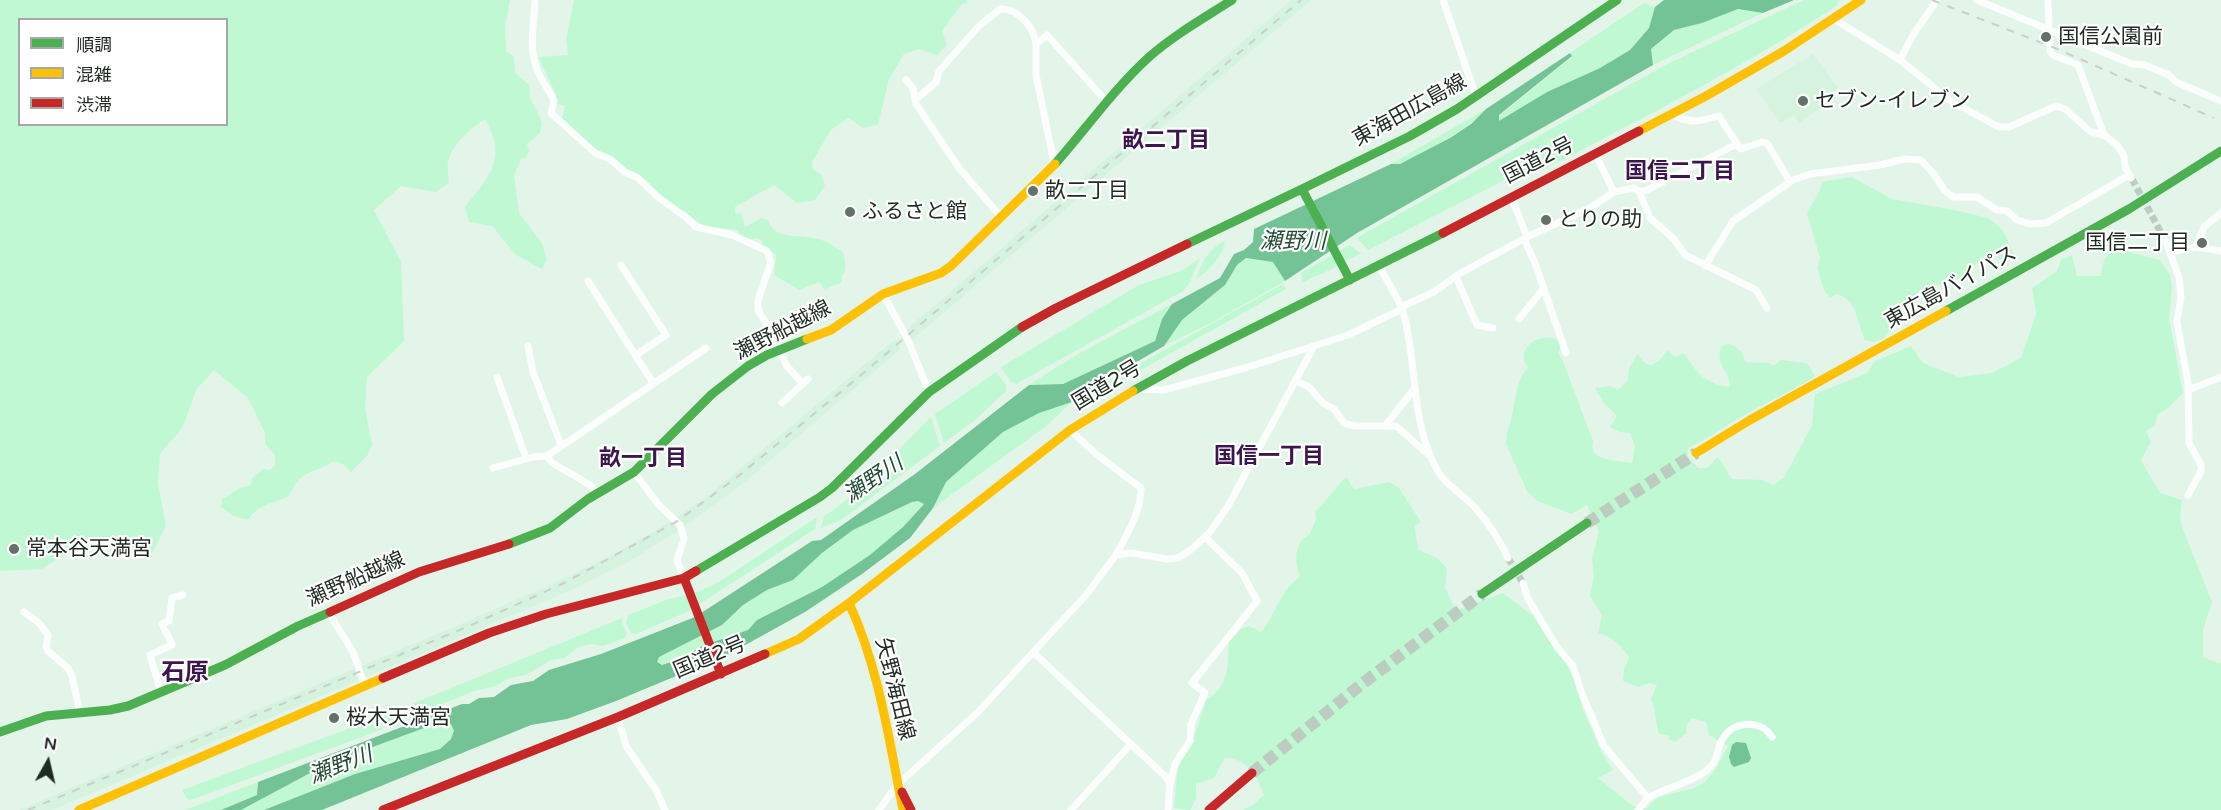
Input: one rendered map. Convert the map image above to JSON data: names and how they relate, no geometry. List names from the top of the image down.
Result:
{
  "streets": {
    "main road": [
      "東海田広島線",
      "国道2号",
      "東広島バイパス",
      "瀬野船越線",
      "矢野海田線"
    ]
  },
  "crossings": [
    ["国道2号", "矢野海田線"]
  ],
  "districts": [
    "畝二丁目",
    "国信二丁目",
    "国信一丁目",
    "畝一丁目",
    "石原"
  ],
  "water": ["瀬野川"],
  "places": [
    "国信公園前",
    "セブン-イレブン",
    "畝二丁目",
    "ふるさと館",
    "とりの助",
    "国信二丁目",
    "常本谷天満宮",
    "桜木天満宮"
  ],
  "legend": ["順調", "混雑", "渋滞"],
  "north": "top"
}
